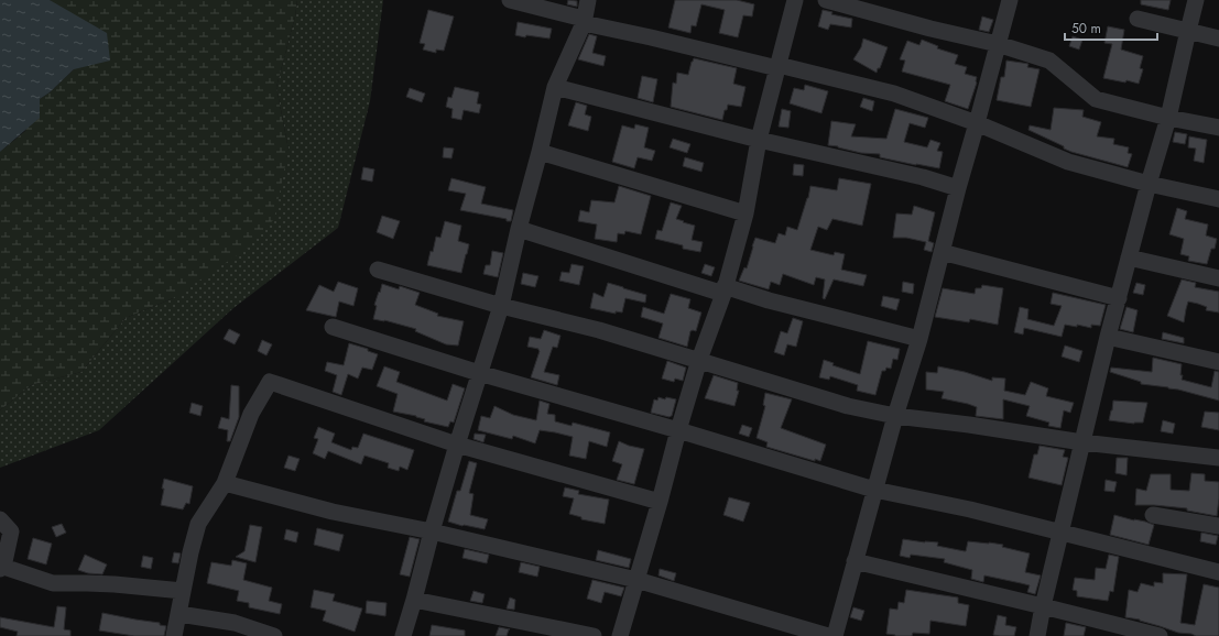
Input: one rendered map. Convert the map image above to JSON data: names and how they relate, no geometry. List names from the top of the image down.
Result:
{
  "scale_bar": "50 m"
}
